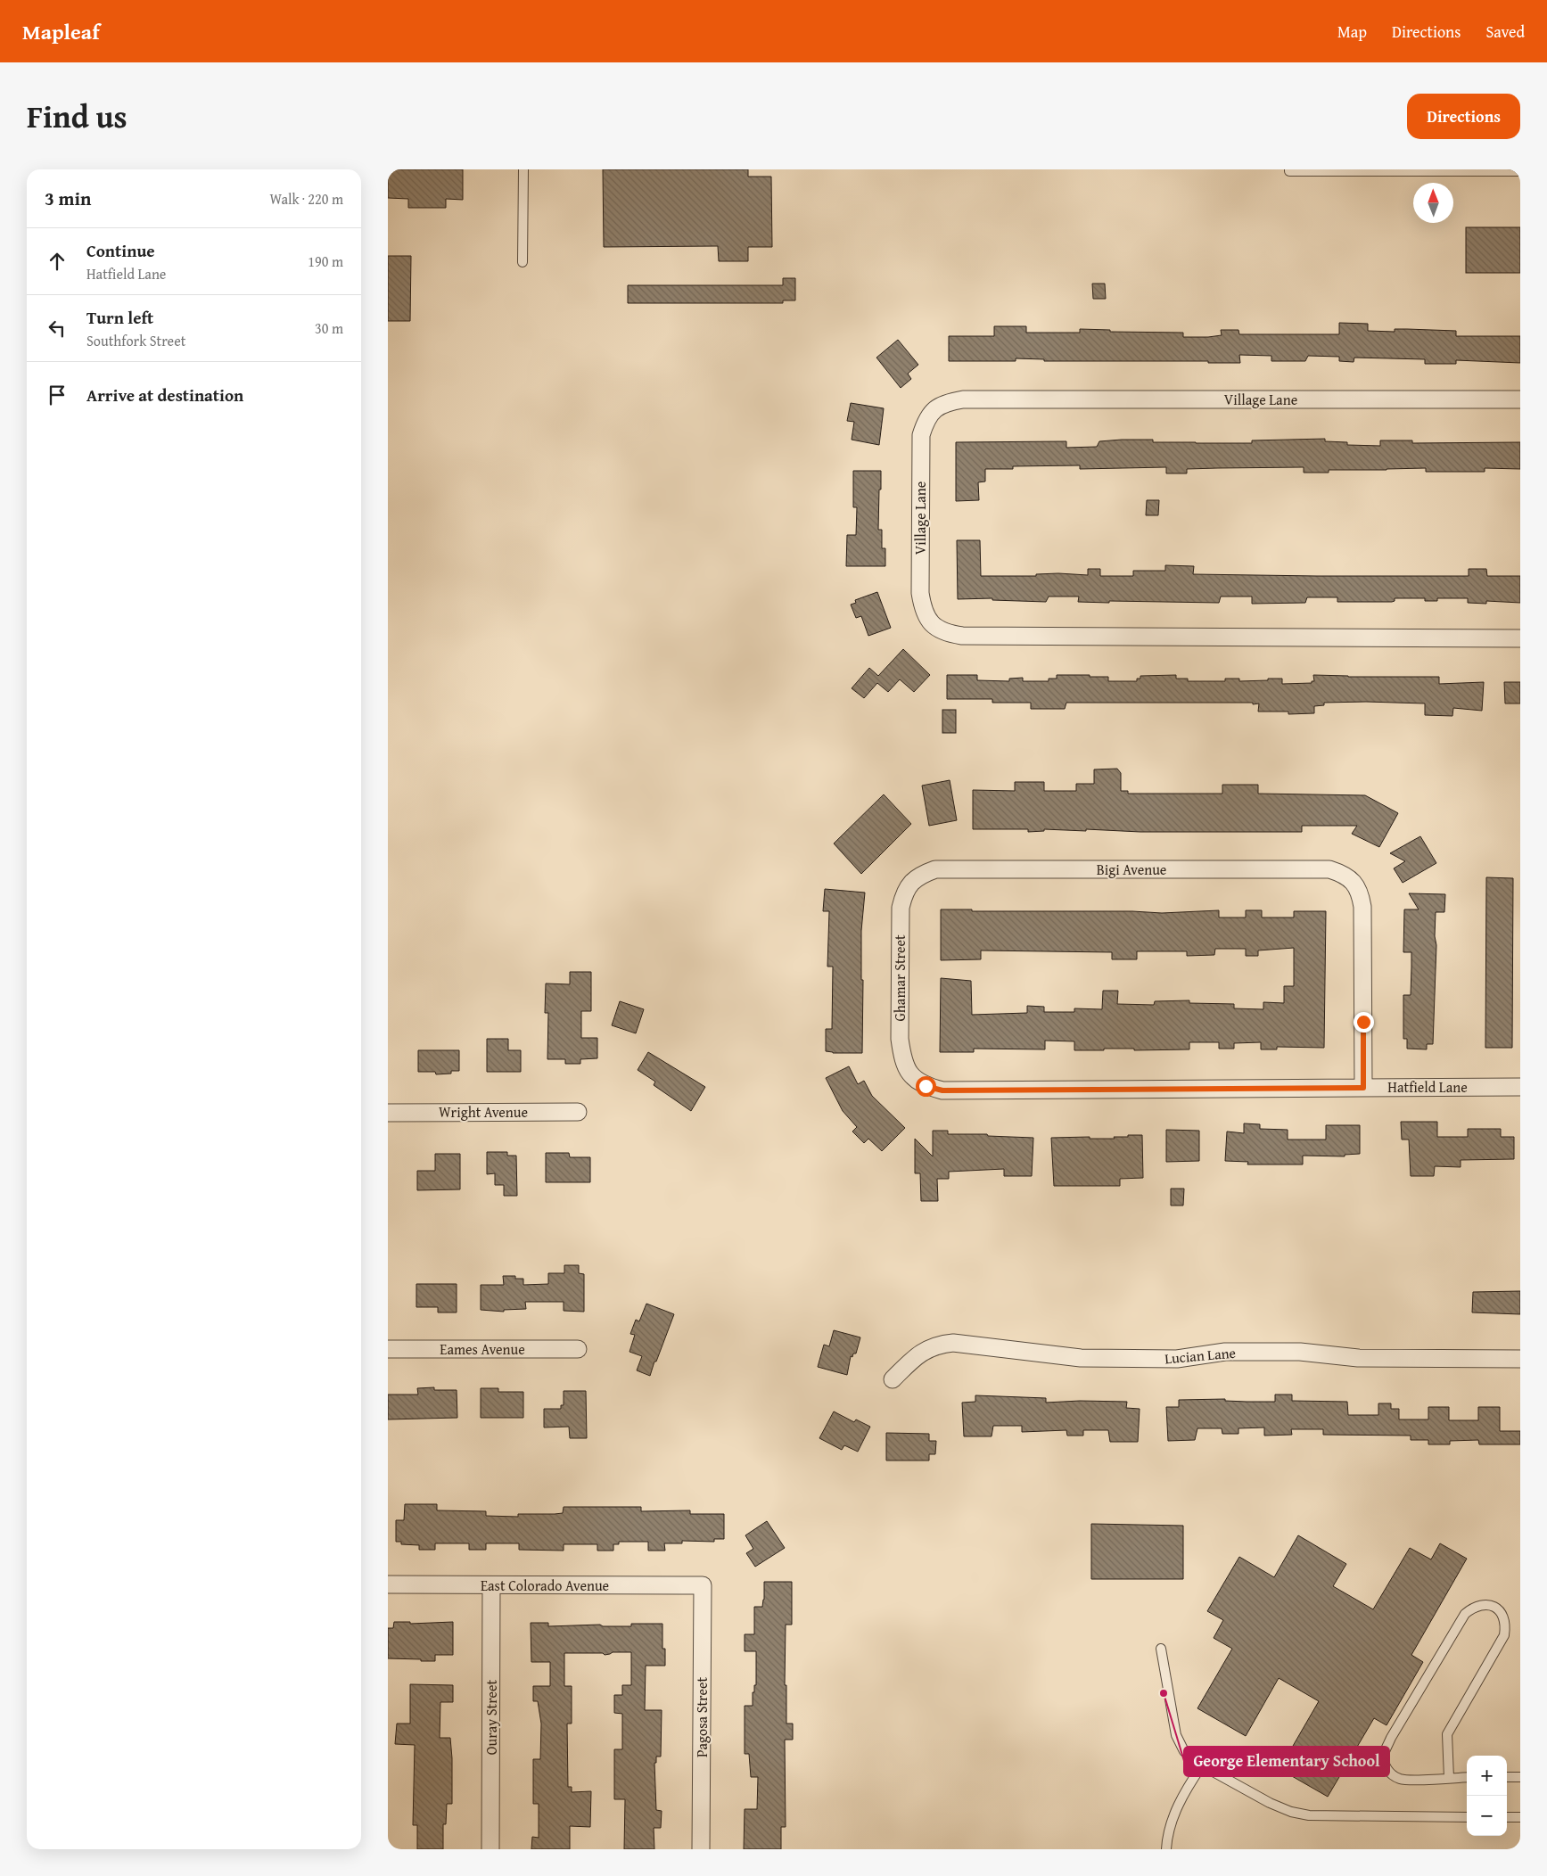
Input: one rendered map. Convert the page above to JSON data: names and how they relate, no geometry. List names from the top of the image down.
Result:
{
  "streets": {
    "street": [
      "Village Lane",
      "Bigi Avenue",
      "Ghamar Street",
      "Hatfield Lane",
      "Wright Avenue",
      "Eames Avenue",
      "Lucian Lane",
      "East Colorado Avenue",
      "Ouray Street",
      "Pagosa Street"
    ]
  },
  "crossings": [
    ["Bigi Avenue", "Ghamar Street"],
    ["Bigi Avenue", "Hatfield Lane"],
    ["Ghamar Street", "Hatfield Lane"],
    ["East Colorado Avenue", "Ouray Street"],
    ["East Colorado Avenue", "Pagosa Street"]
  ],
  "places": ["George Elementary School"],
  "north": "top",
  "page": {
    "header": "Mapleaf",
    "nav": ["Map", "Directions", "Saved"],
    "title": "Find us",
    "buttons": "Directions",
    "heading": ["3 min", "Walk · 220 m"],
    "list": [
      ["Continue", "Hatfield Lane", "190 m"],
      ["Turn left", "Southfork Street", "30 m"],
      "Arrive at destination"
    ],
    "map_buttons": ["+", "−"]
  }
}
